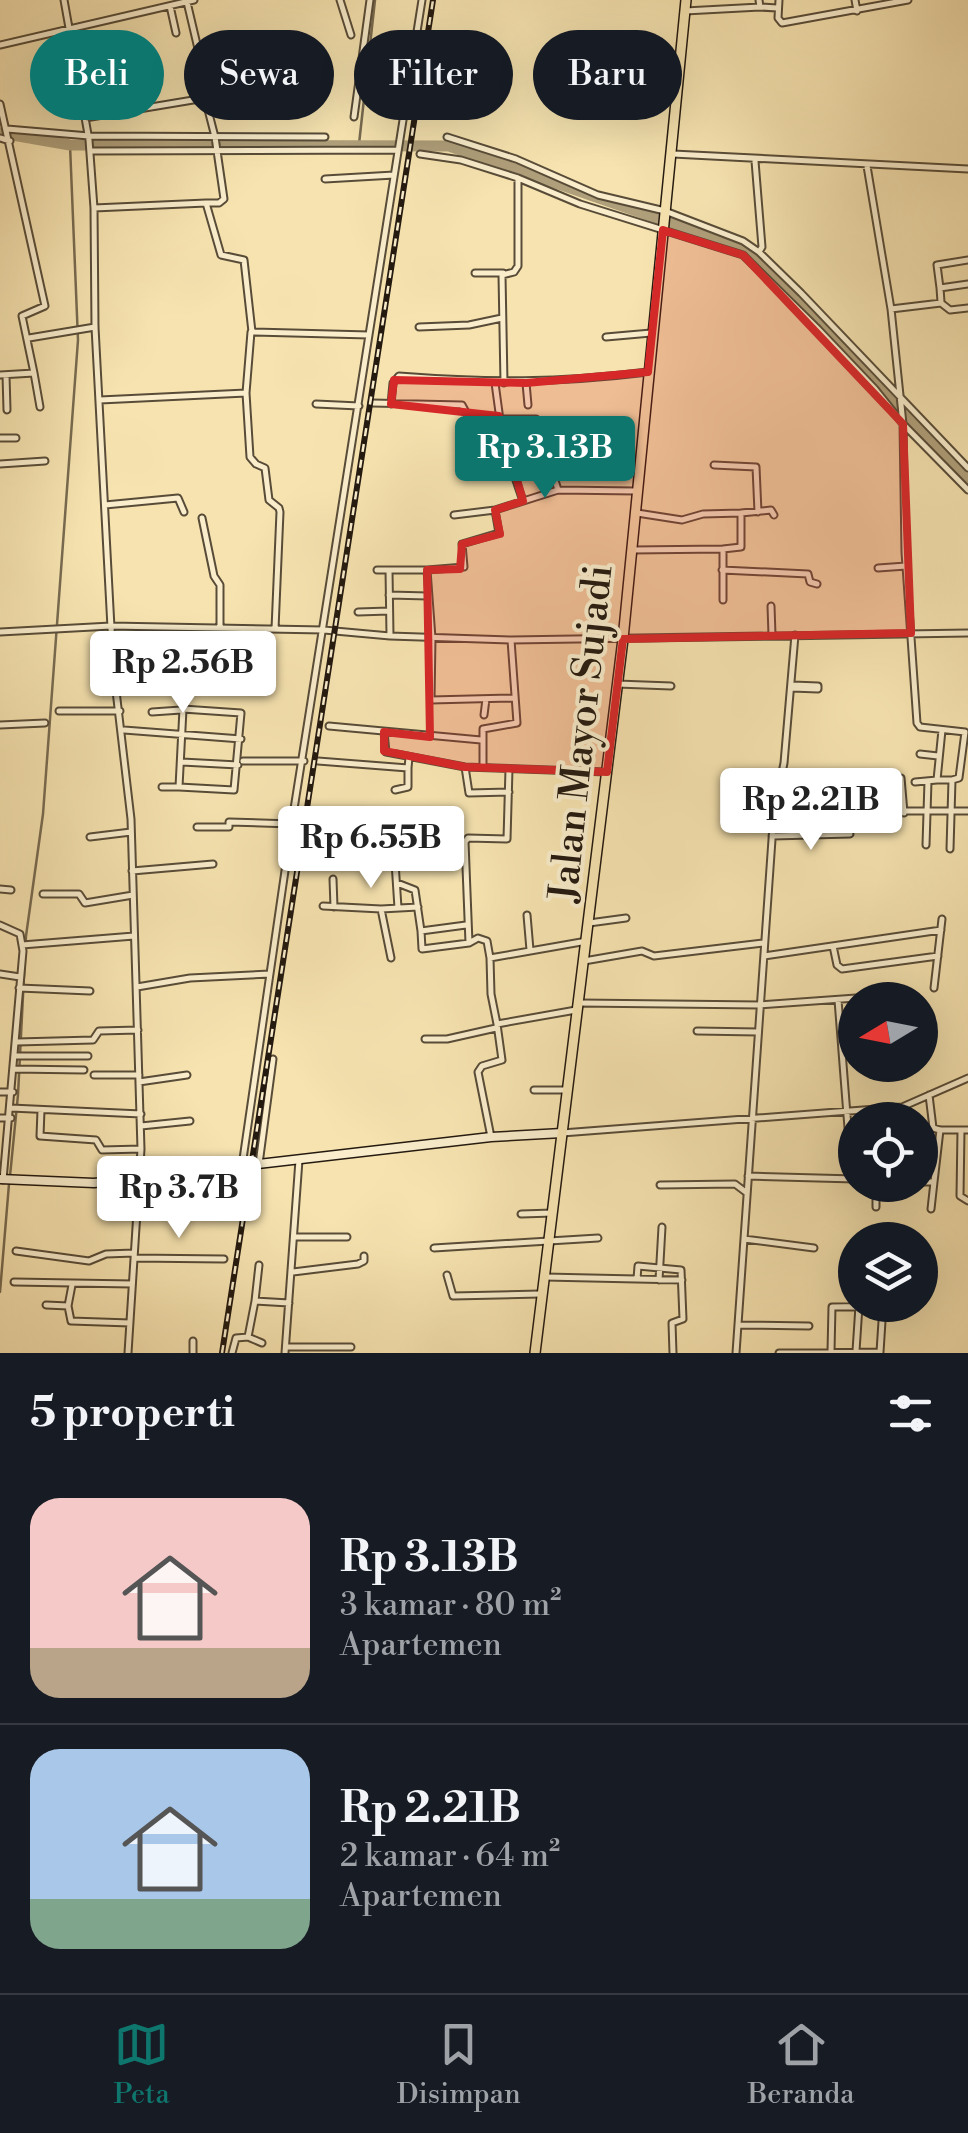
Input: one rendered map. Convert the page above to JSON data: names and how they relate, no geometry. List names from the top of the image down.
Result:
{
  "streets": {
    "highway": ["Jalan Mayor Sujadi"]
  },
  "north": "left",
  "page": {
    "chip": [
      "Beli",
      "Sewa",
      "Filter",
      "Baru"
    ],
    "price": [
      "Rp 3.13B",
      "Rp 2.56B",
      "Rp 2.21B",
      "Rp 6.55B",
      "Rp 3.7B"
    ],
    "heading": "5 properti",
    "list": [
      {
        "name": "Rp 3.13B",
        "note": "3 kamar · 80 m² · Apartemen"
      },
      {
        "name": "Rp 2.21B",
        "note": "2 kamar · 64 m² · Apartemen"
      }
    ],
    "tabs": ["Peta", "Disimpan", "Beranda"]
  }
}
